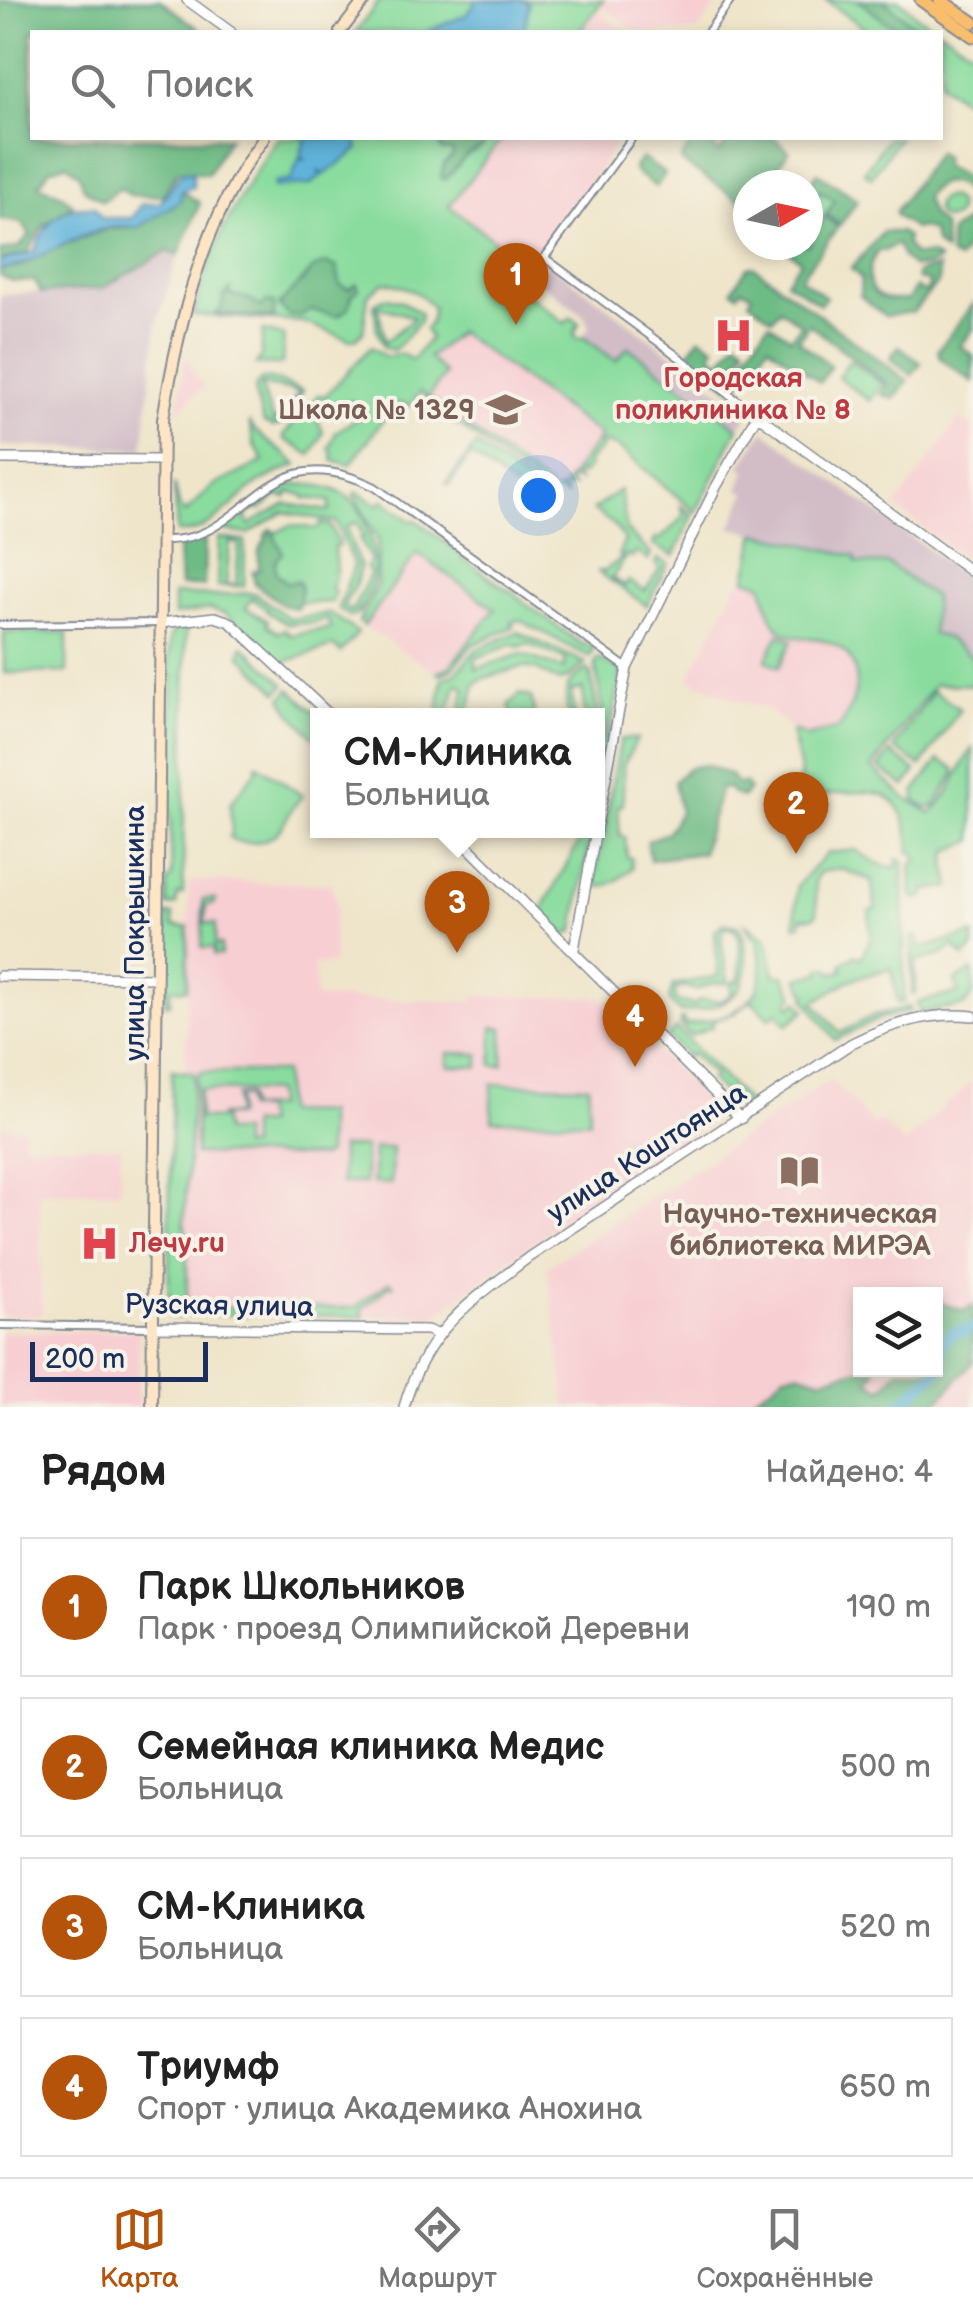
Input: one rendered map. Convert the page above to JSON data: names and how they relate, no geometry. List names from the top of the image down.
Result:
{
  "streets": {
    "main road": ["улица Покрышкина"],
    "street": ["улица Коштоянца", "Рузская улица"]
  },
  "crossings": [
    ["улица Покрышкина", "Рузская улица"],
    ["улица Коштоянца", "Рузская улица"]
  ],
  "places": {
    "hospital": ["Городская поликлиника № 8", "Лечу.ru"],
    "school or university": ["Школа № 1329"],
    "library": ["Научно-техническая библиотека МИРЭА"]
  },
  "scale_bar": "200 m",
  "north": "right",
  "page": {
    "search": "Поиск",
    "pins": [
      "1",
      "2",
      "3",
      "4"
    ],
    "popup": ["СМ-Клиника", "Больница"],
    "scale": "200 m",
    "heading": ["Рядом", "Найдено: 4"],
    "list": [
      {
        "mark": "1",
        "name": "Парк Школьников",
        "note": "Парк · проезд Олимпийской Деревни",
        "value": "190 m"
      },
      {
        "mark": "2",
        "name": "Семейная клиника Медис",
        "note": "Больница",
        "value": "500 m"
      },
      {
        "mark": "3",
        "name": "СМ-Клиника",
        "note": "Больница",
        "value": "520 m"
      },
      {
        "mark": "4",
        "name": "Триумф",
        "note": "Спорт · улица Академика Анохина",
        "value": "650 m"
      }
    ],
    "nav": ["Карта", "Маршрут", "Сохранённые"]
  }
}
